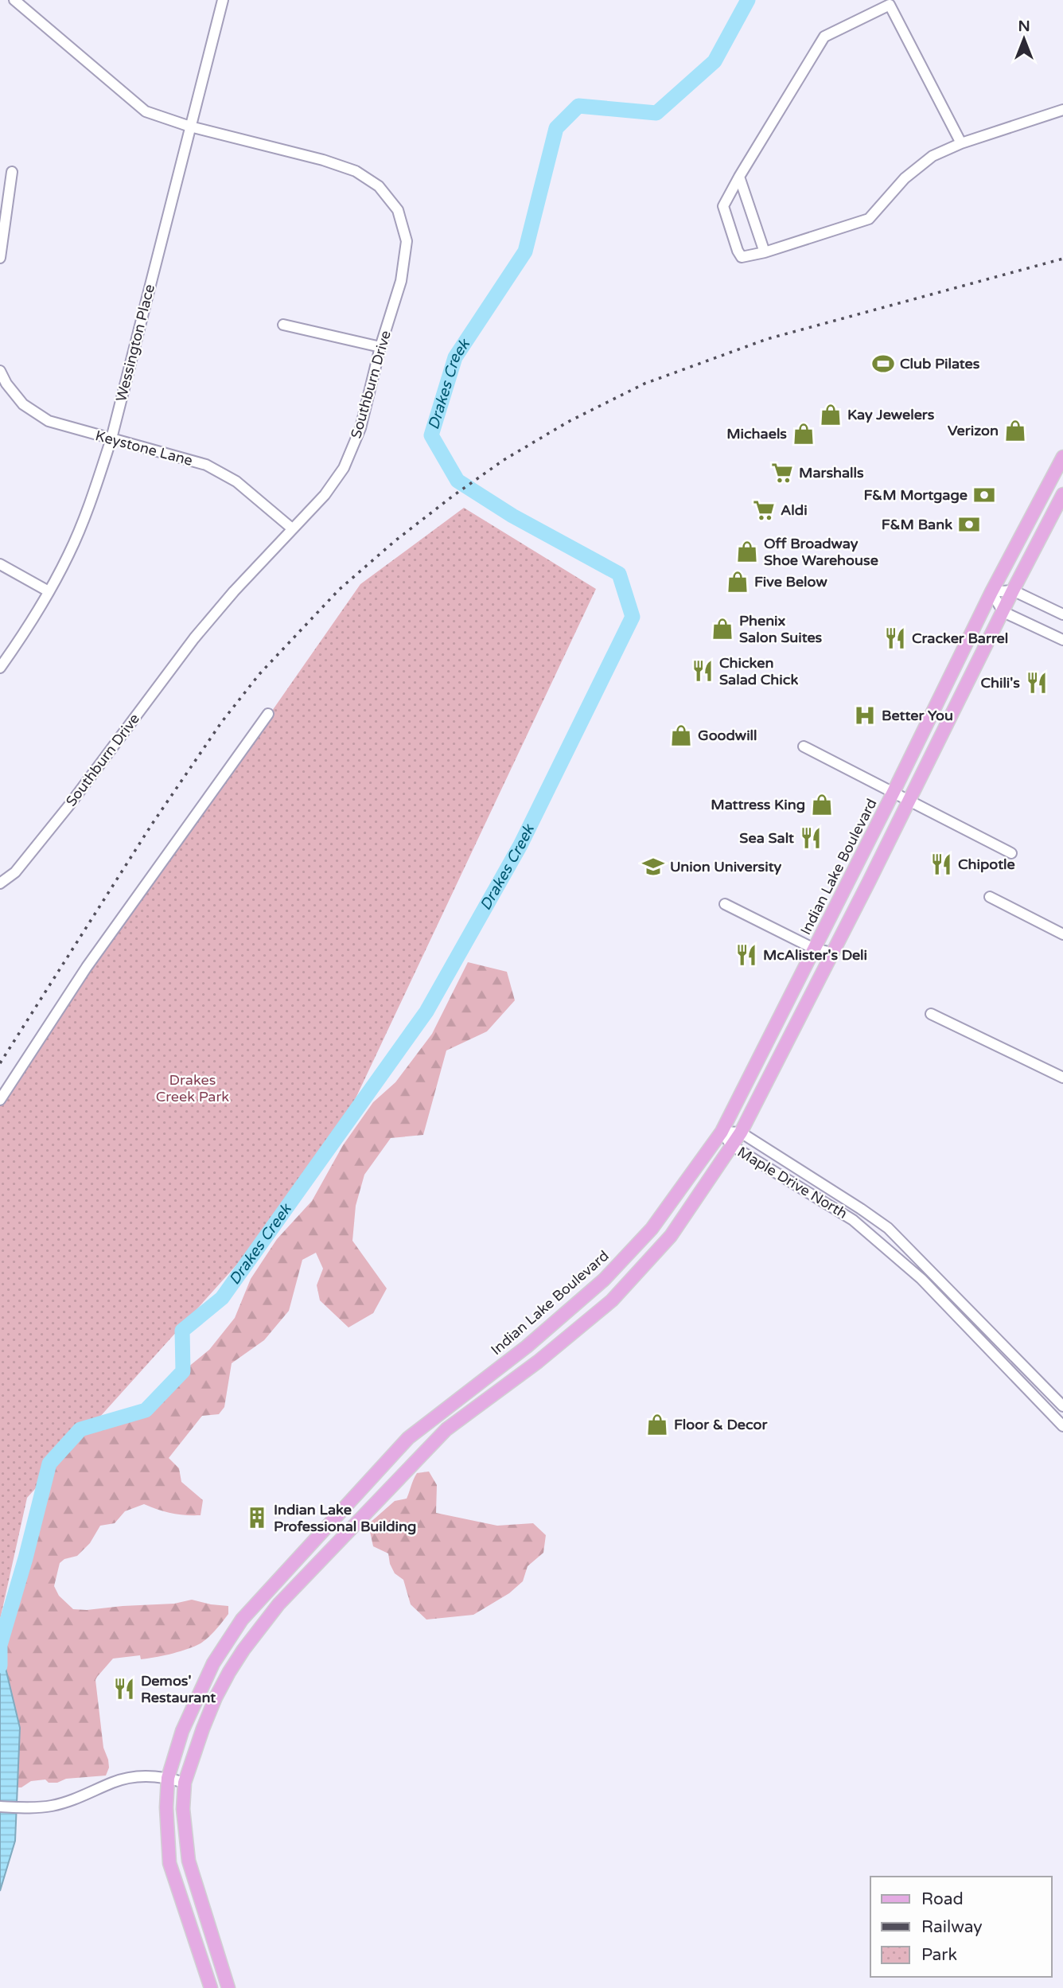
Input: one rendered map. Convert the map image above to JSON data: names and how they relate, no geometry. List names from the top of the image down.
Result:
{
  "streets": {
    "main road": ["Indian Lake Boulevard"],
    "street": [
      "Wessington Place",
      "Southburn Drive",
      "Keystone Lane",
      "Maple Drive North"
    ]
  },
  "crossings": [
    ["Wessington Place", "Southburn Drive"],
    ["Wessington Place", "Keystone Lane"],
    ["Southburn Drive", "Keystone Lane"],
    ["Indian Lake Boulevard", "Maple Drive North"]
  ],
  "water": ["Drakes Creek"],
  "parks": ["Drakes Creek Park"],
  "places": {
    "sports": ["Club Pilates"],
    "shop": [
      "Kay Jewelers",
      "Verizon",
      "Michaels",
      "Off Broadway Shoe Warehouse",
      "Five Below",
      "Phenix Salon Suites",
      "Goodwill",
      "Mattress King",
      "Floor & Decor"
    ],
    "supermarket": ["Marshalls", "Aldi"],
    "bank": ["F&M Mortgage", "F&M Bank"],
    "restaurant": [
      "Cracker Barrel",
      "Chicken Salad Chick",
      "Chili's",
      "Sea Salt",
      "Chipotle",
      "McAlister's Deli",
      "Demos' Restaurant"
    ],
    "hospital": ["Better You"],
    "school or university": ["Union University"],
    "building": ["Indian Lake Professional Building"]
  },
  "legend": ["Road", "Railway", "Park"],
  "north": "top"
}
